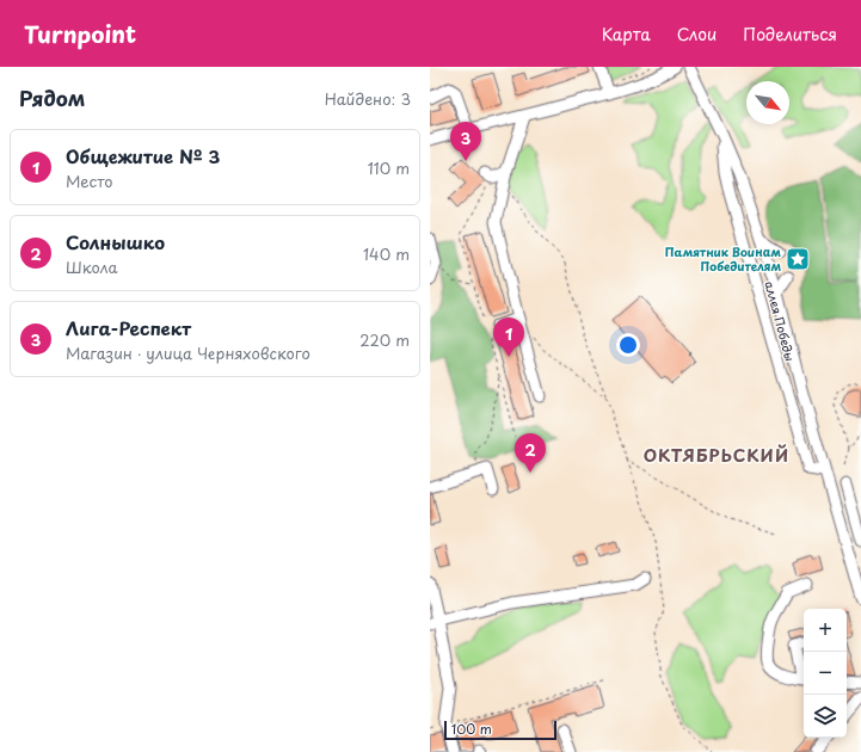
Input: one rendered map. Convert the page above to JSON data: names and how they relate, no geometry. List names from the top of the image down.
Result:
{
  "streets": {
    "street": ["аллея Победы"]
  },
  "districts": ["ОКТЯБРЬСКИЙ"],
  "places": {
    "place": ["Памятник Воинам Победителям"]
  },
  "scale_bar": "100 m",
  "north": "bottom right",
  "page": {
    "header": "Turnpoint",
    "nav": ["Карта", "Слои", "Поделиться"],
    "heading": ["Рядом", "Найдено: 3"],
    "pins": ["3", "1", "2"],
    "list": [
      {
        "mark": "1",
        "name": "Общежитие № 3",
        "note": "Место",
        "value": "110 m"
      },
      {
        "mark": "2",
        "name": "Солнышко",
        "note": "Школа",
        "value": "140 m"
      },
      {
        "mark": "3",
        "name": "Лига-Респект",
        "note": "Магазин · улица Черняховского",
        "value": "220 m"
      }
    ],
    "map_buttons": ["+", "−"],
    "scale": "100 m"
  }
}
